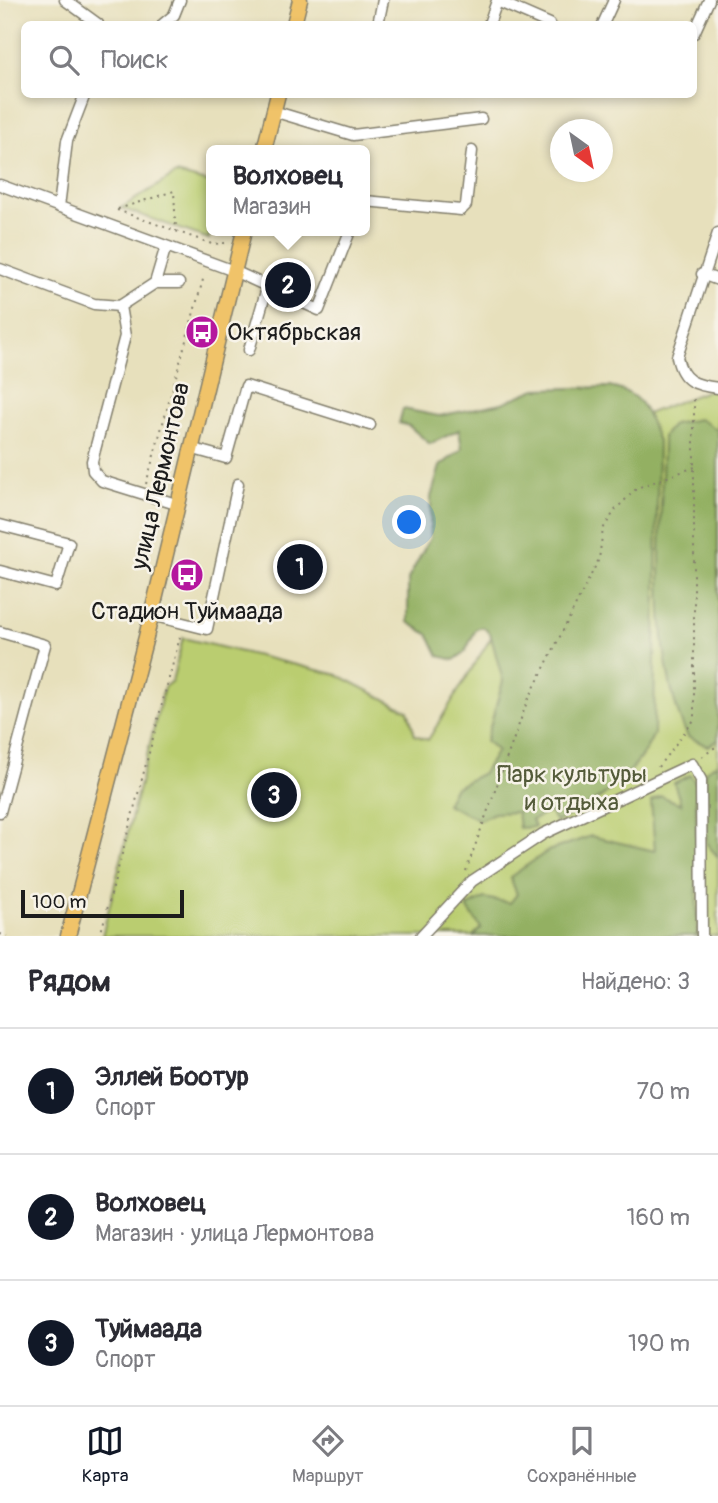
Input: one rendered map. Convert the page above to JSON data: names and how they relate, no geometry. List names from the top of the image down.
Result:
{
  "streets": {
    "main road": ["улица Лермонтова"]
  },
  "parks": ["Парк культуры и отдыха"],
  "places": {
    "bus stop": ["Октябрьская", "Стадион Туймаада"]
  },
  "scale_bar": "100 m",
  "north": "bottom right",
  "page": {
    "search": "Поиск",
    "popup": ["Волховец", "Магазин"],
    "pins": ["2", "1", "3"],
    "scale": "100 m",
    "heading": ["Рядом", "Найдено: 3"],
    "list": [
      {
        "mark": "1",
        "name": "Эллей Боотур",
        "note": "Спорт",
        "value": "70 m"
      },
      {
        "mark": "2",
        "name": "Волховец",
        "note": "Магазин · улица Лермонтова",
        "value": "160 m"
      },
      {
        "mark": "3",
        "name": "Туймаада",
        "note": "Спорт",
        "value": "190 m"
      }
    ],
    "nav": ["Карта", "Маршрут", "Сохранённые"]
  }
}
